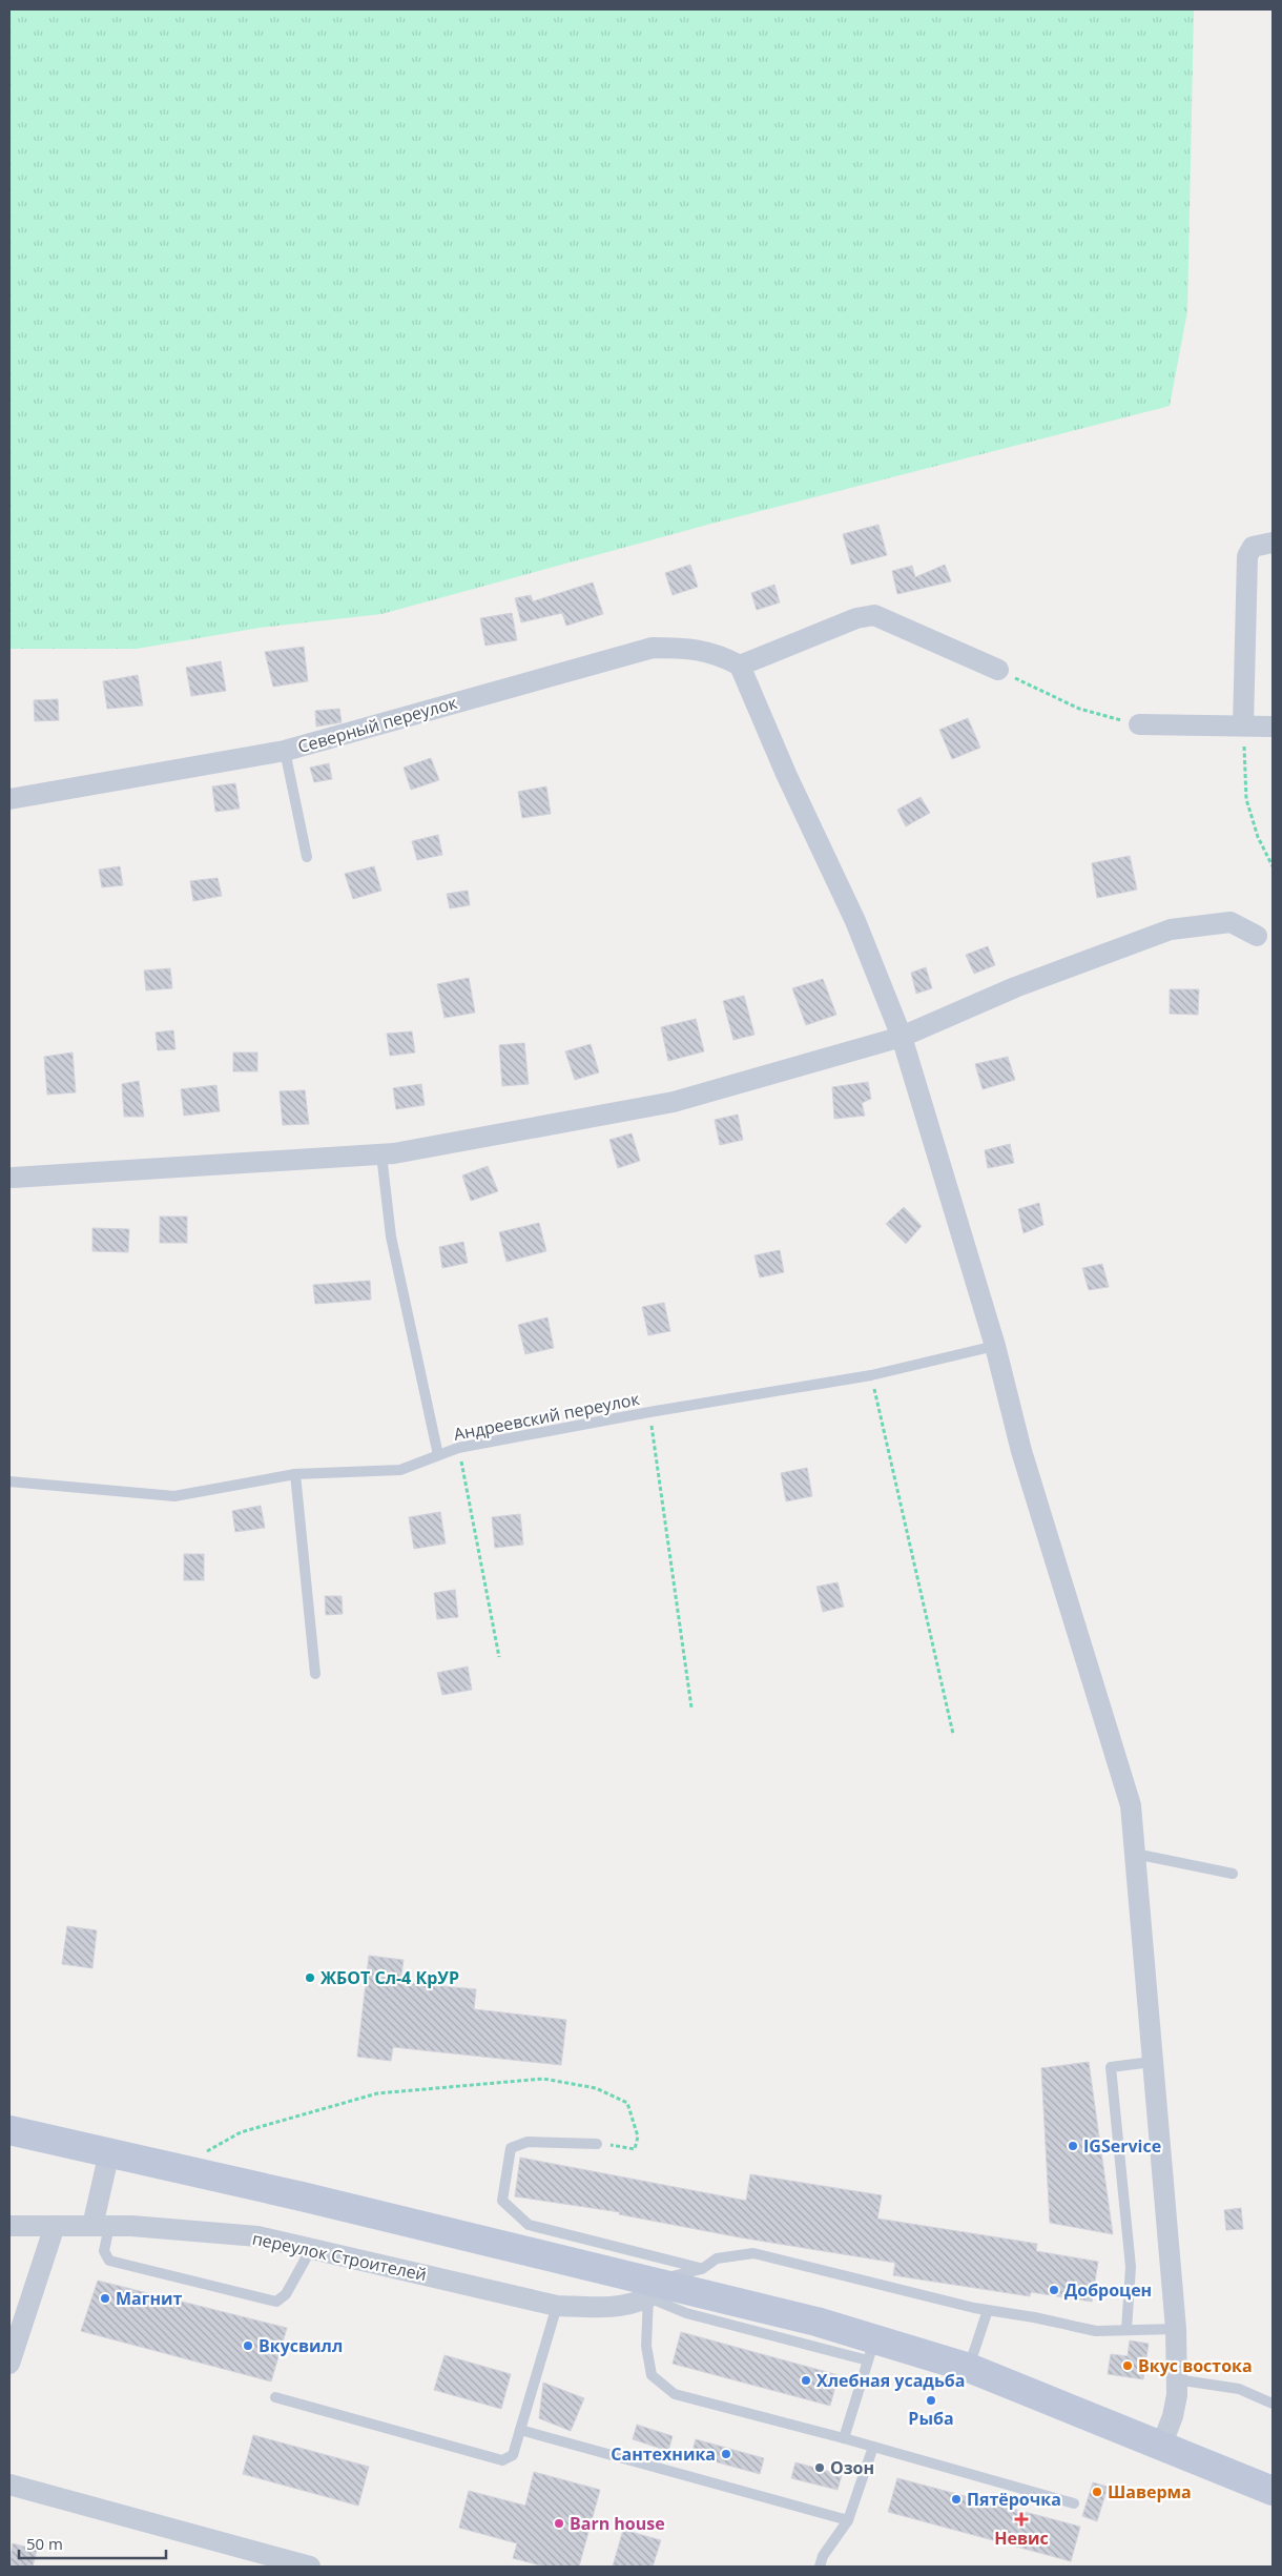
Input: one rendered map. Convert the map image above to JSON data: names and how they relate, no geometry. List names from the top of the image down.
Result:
{
  "streets": {
    "street": ["Северный переулок", "переулок Строителей"],
    "lane": ["Андреевский переулок"]
  },
  "places": {
    "other": [
      "ЖБОТ Сл-4 КрУР",
      "IGService",
      "Доброцен",
      "Магнит",
      "Вкусвилл",
      "Вкус востока",
      "Хлебная усадьба",
      "Рыба",
      "Сантехника",
      "Озон",
      "Шаверма",
      "Пятёрочка",
      "Barn house"
    ],
    "health": ["Невис"]
  },
  "scale_bar": "50 m"
}
